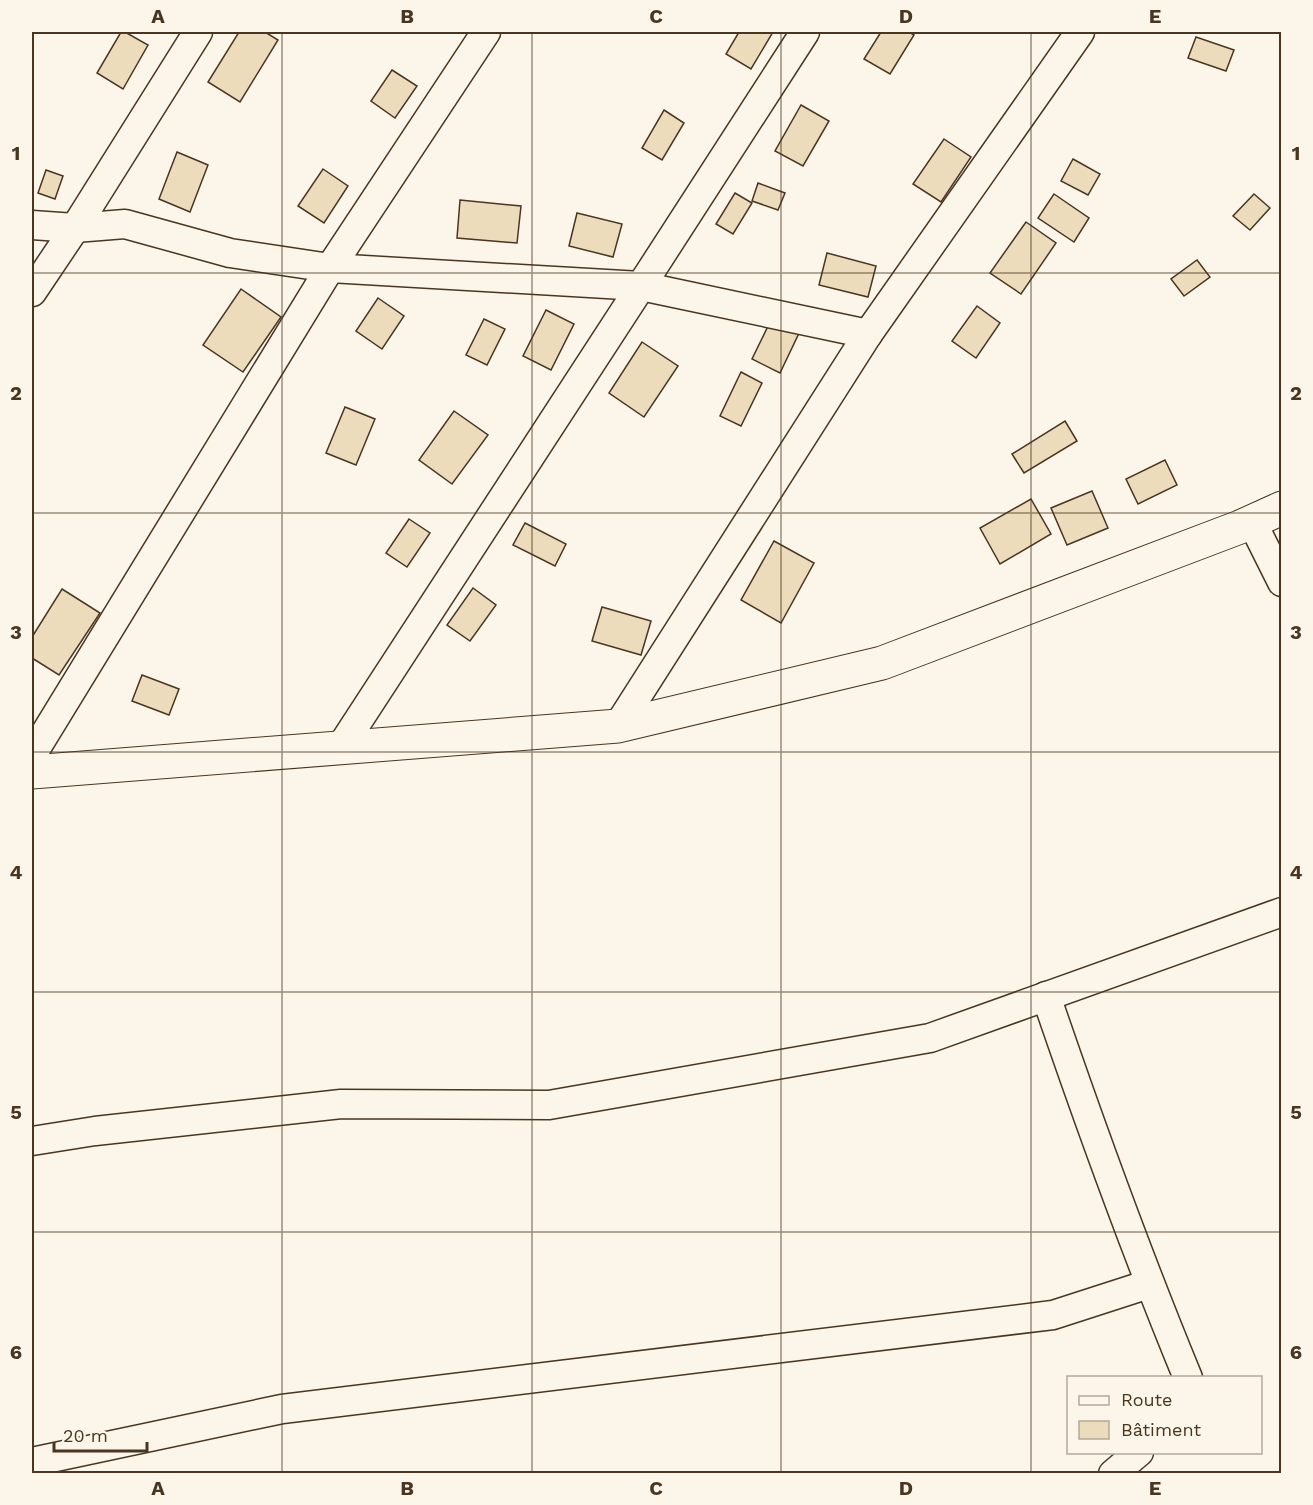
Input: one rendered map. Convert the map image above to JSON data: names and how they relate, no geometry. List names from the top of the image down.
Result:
{
  "legend": ["Route", "Bâtiment"],
  "scale_bar": "20 m",
  "grid": {
    "columns": [
      "A",
      "B",
      "C",
      "D",
      "E"
    ],
    "rows": [
      "1",
      "2",
      "3",
      "4",
      "5",
      "6"
    ]
  }
}
